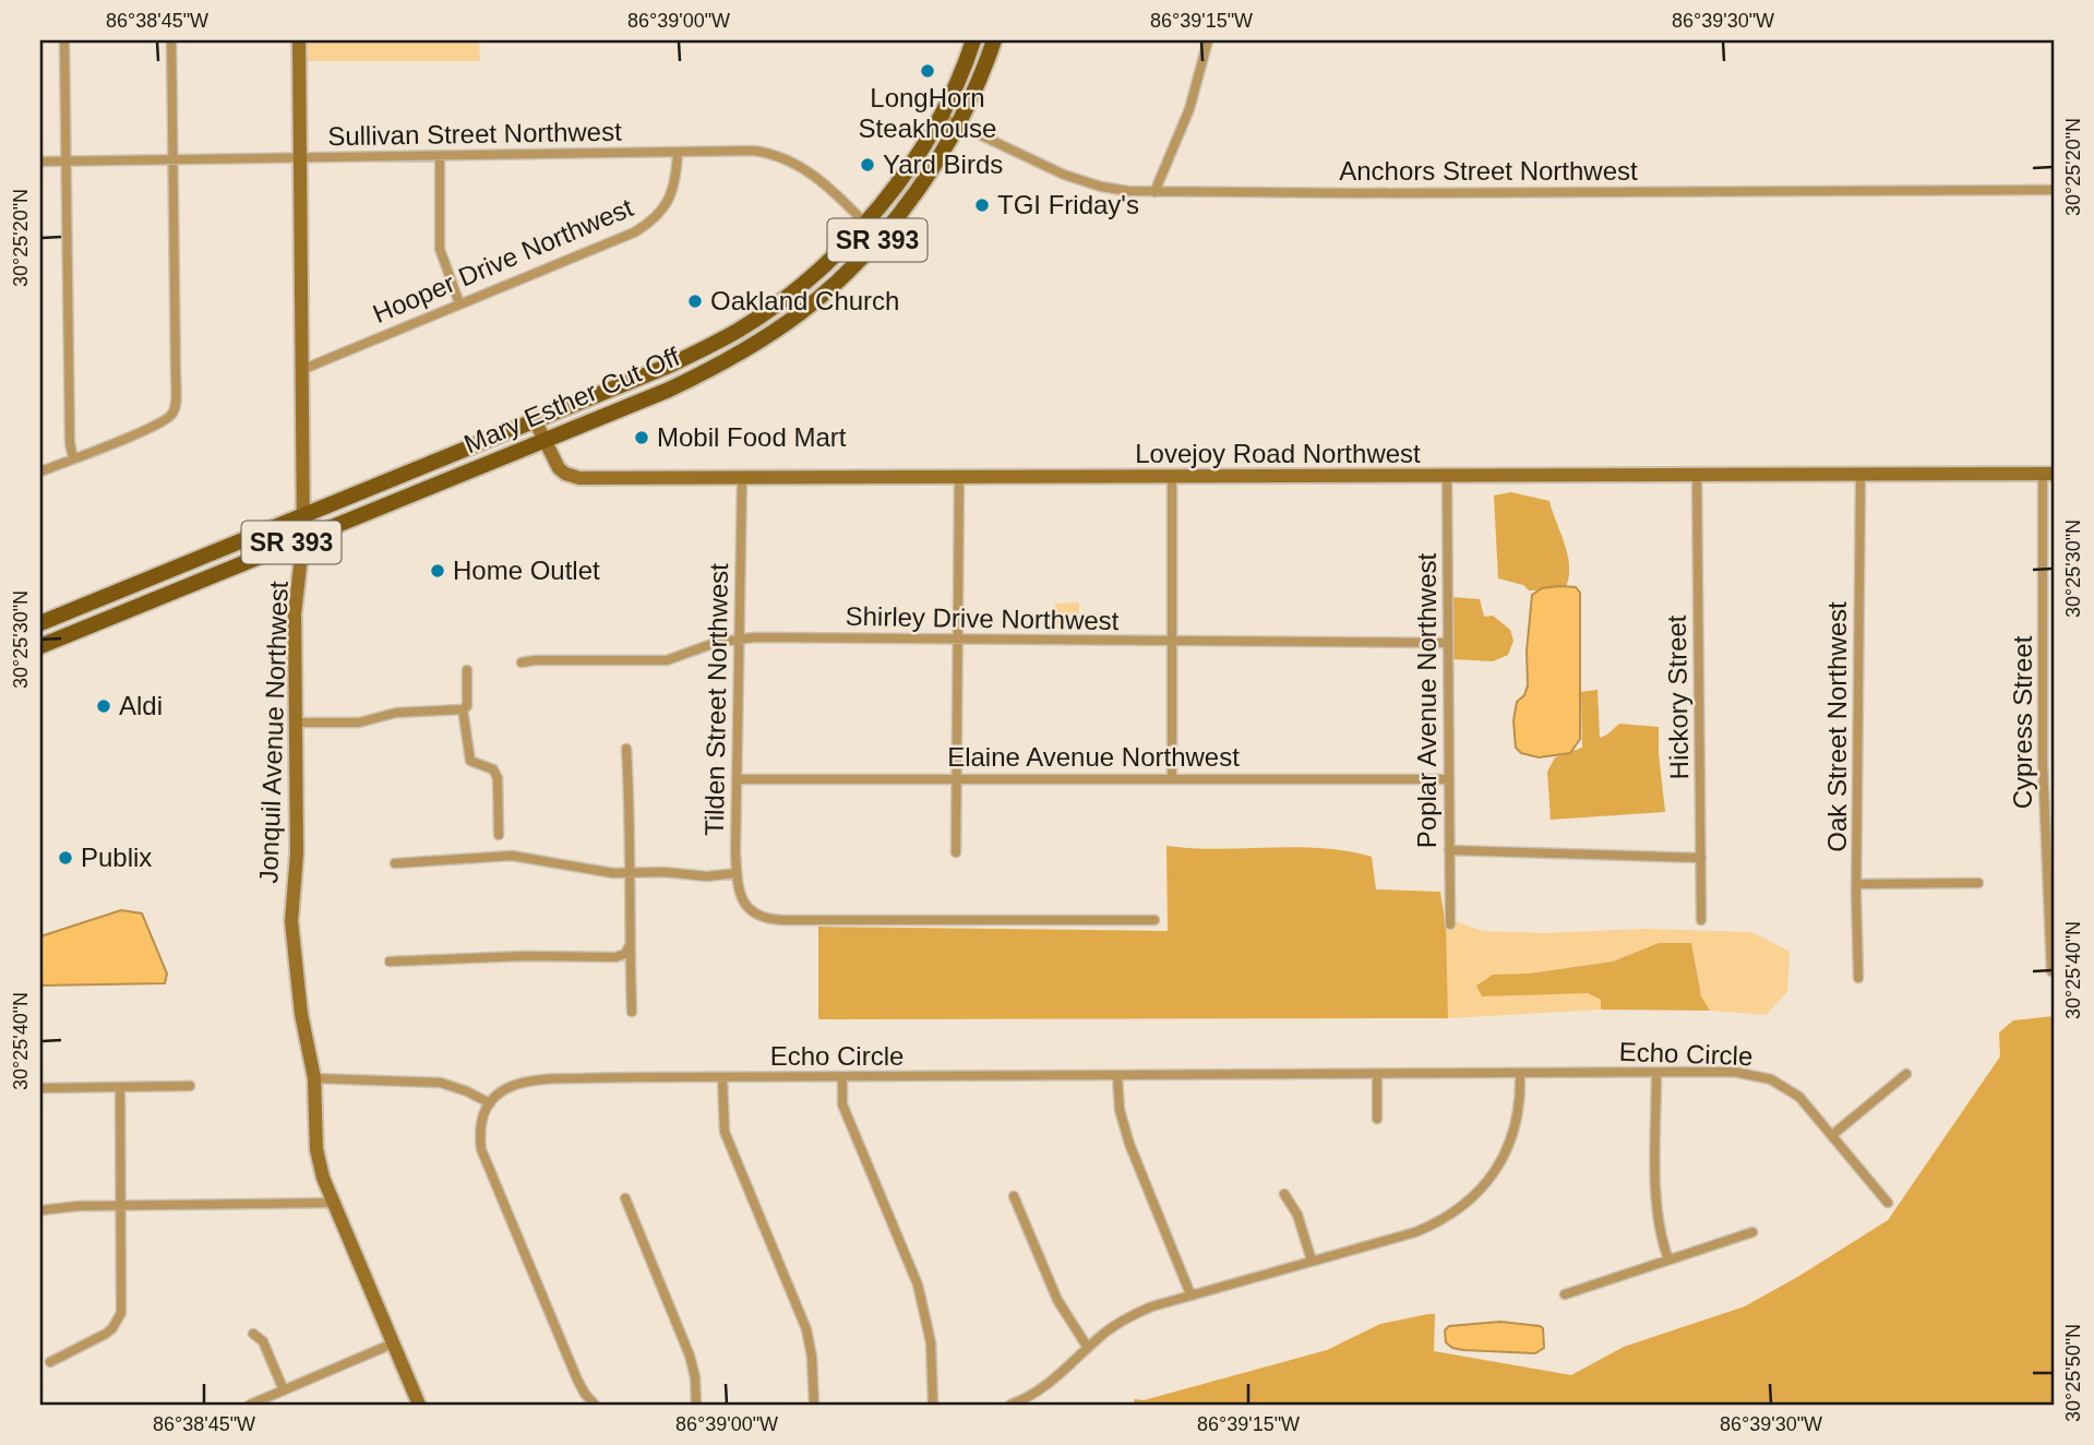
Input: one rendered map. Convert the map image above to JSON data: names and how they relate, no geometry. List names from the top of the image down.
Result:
{
  "streets": {
    "main road": ["SR 393", "Mary Esther Cut Off"],
    "street": [
      "Sullivan Street Northwest",
      "Anchors Street Northwest",
      "Hooper Drive Northwest",
      "Lovejoy Road Northwest",
      "Shirley Drive Northwest",
      "Hickory Street",
      "Tilden Street Northwest",
      "Poplar Avenue Northwest",
      "Cypress Street",
      "Oak Street Northwest",
      "Jonquil Avenue Northwest",
      "Elaine Avenue Northwest",
      "Echo Circle"
    ]
  },
  "crossings": [
    ["Sullivan Street Northwest", "Hooper Drive Northwest"],
    ["Sullivan Street Northwest", "Mary Esther Cut Off"],
    ["Sullivan Street Northwest", "Jonquil Avenue Northwest"],
    ["Anchors Street Northwest", "Mary Esther Cut Off"],
    ["Hooper Drive Northwest", "Jonquil Avenue Northwest"],
    ["Mary Esther Cut Off", "Lovejoy Road Northwest"],
    ["Mary Esther Cut Off", "Jonquil Avenue Northwest"],
    ["Lovejoy Road Northwest", "Hickory Street"],
    ["Lovejoy Road Northwest", "Tilden Street Northwest"],
    ["Lovejoy Road Northwest", "Poplar Avenue Northwest"],
    ["Lovejoy Road Northwest", "Cypress Street"],
    ["Lovejoy Road Northwest", "Oak Street Northwest"],
    ["Shirley Drive Northwest", "Tilden Street Northwest"],
    ["Shirley Drive Northwest", "Poplar Avenue Northwest"],
    ["Tilden Street Northwest", "Elaine Avenue Northwest"],
    ["Poplar Avenue Northwest", "Elaine Avenue Northwest"]
  ],
  "places": [
    "LongHorn Steakhouse",
    "Yard Birds",
    "TGI Friday's",
    "Oakland Church",
    "Mobil Food Mart",
    "Home Outlet",
    "Aldi",
    "Publix"
  ],
  "coordinates": [
    "86°38'45\"W",
    "86°39'00\"W",
    "86°39'15\"W",
    "86°39'30\"W",
    "30°25'20\"N",
    "30°25'30\"N",
    "30°25'40\"N",
    "30°25'50\"N"
  ]
}
